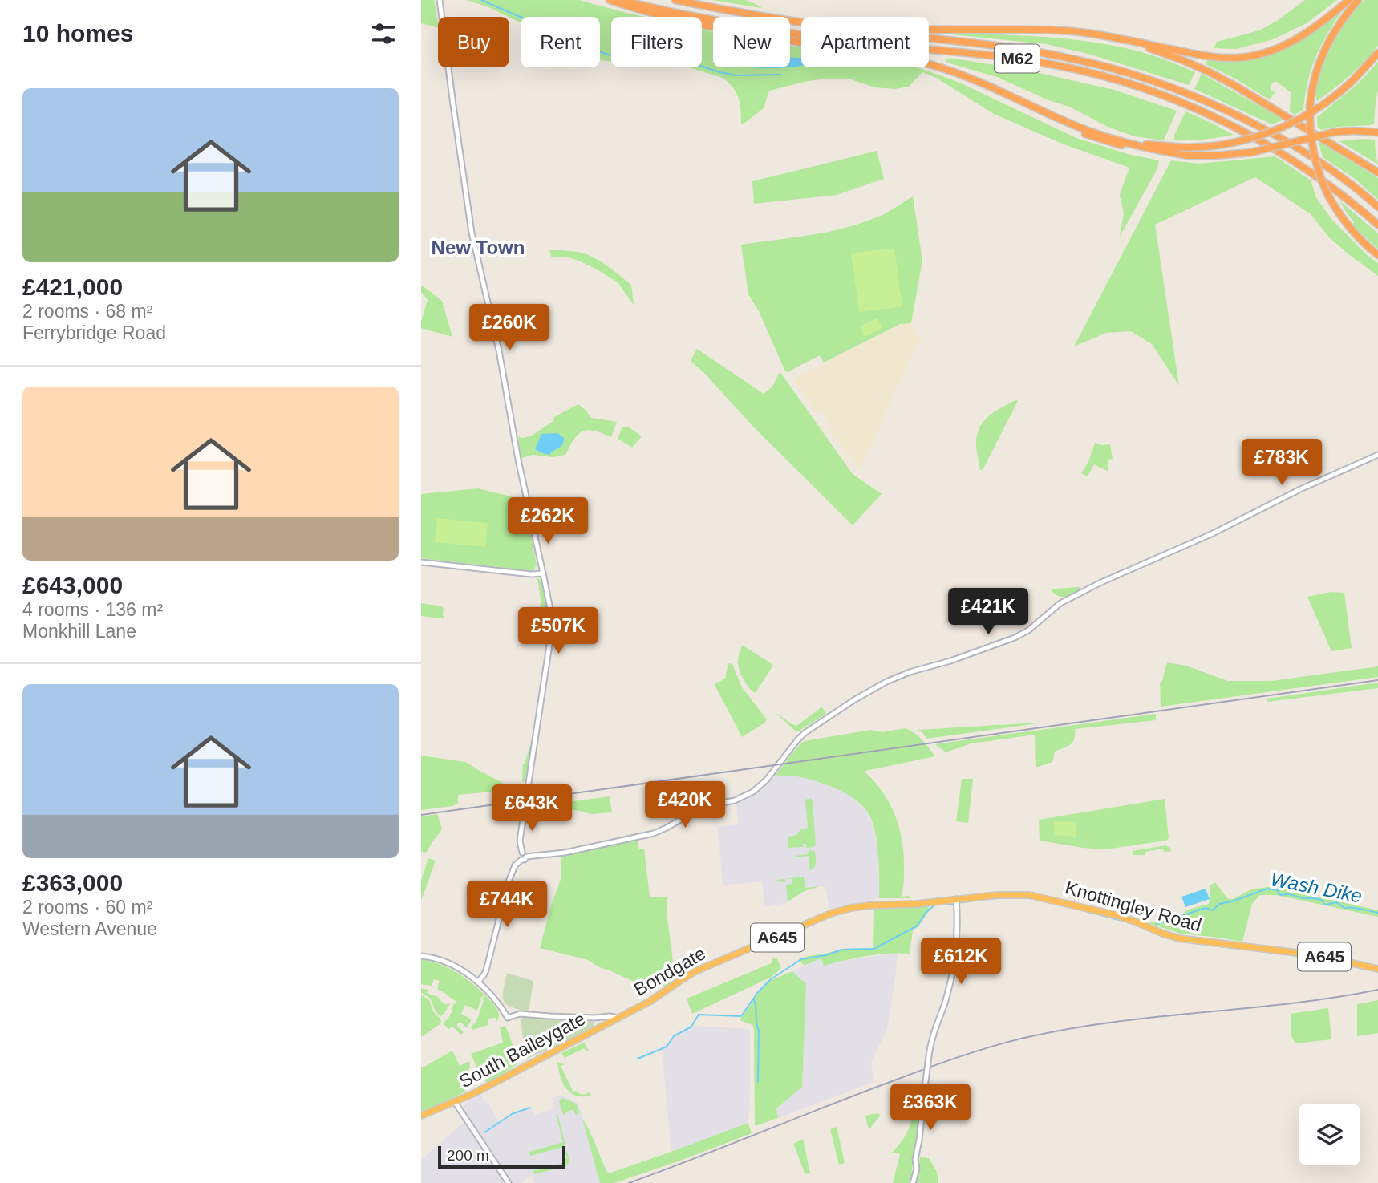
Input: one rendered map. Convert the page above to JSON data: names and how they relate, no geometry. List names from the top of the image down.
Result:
{
  "streets": {
    "highway": [
      "M62",
      "Knottingley Road",
      "A645",
      "Bondgate",
      "South Baileygate"
    ]
  },
  "crossings": [
    ["Knottingley Road", "Bondgate"],
    ["A645", "South Baileygate"],
    ["Bondgate", "South Baileygate"]
  ],
  "districts": ["New Town"],
  "water": ["Wash Dike"],
  "scale_bar": "200 m",
  "page": {
    "heading": "10 homes",
    "chip": [
      "Buy",
      "Rent",
      "Filters",
      "New",
      "Apartment"
    ],
    "list": [
      {
        "name": "£421,000",
        "note": "2 rooms · 68 m² · Ferrybridge Road"
      },
      {
        "name": "£643,000",
        "note": "4 rooms · 136 m² · Monkhill Lane"
      },
      {
        "name": "£363,000",
        "note": "2 rooms · 60 m² · Western Avenue"
      }
    ],
    "price": [
      "£260K",
      "£783K",
      "£262K",
      "£421K",
      "£507K",
      "£420K",
      "£643K",
      "£744K",
      "£612K",
      "£363K"
    ],
    "scale": "200 m"
  }
}
